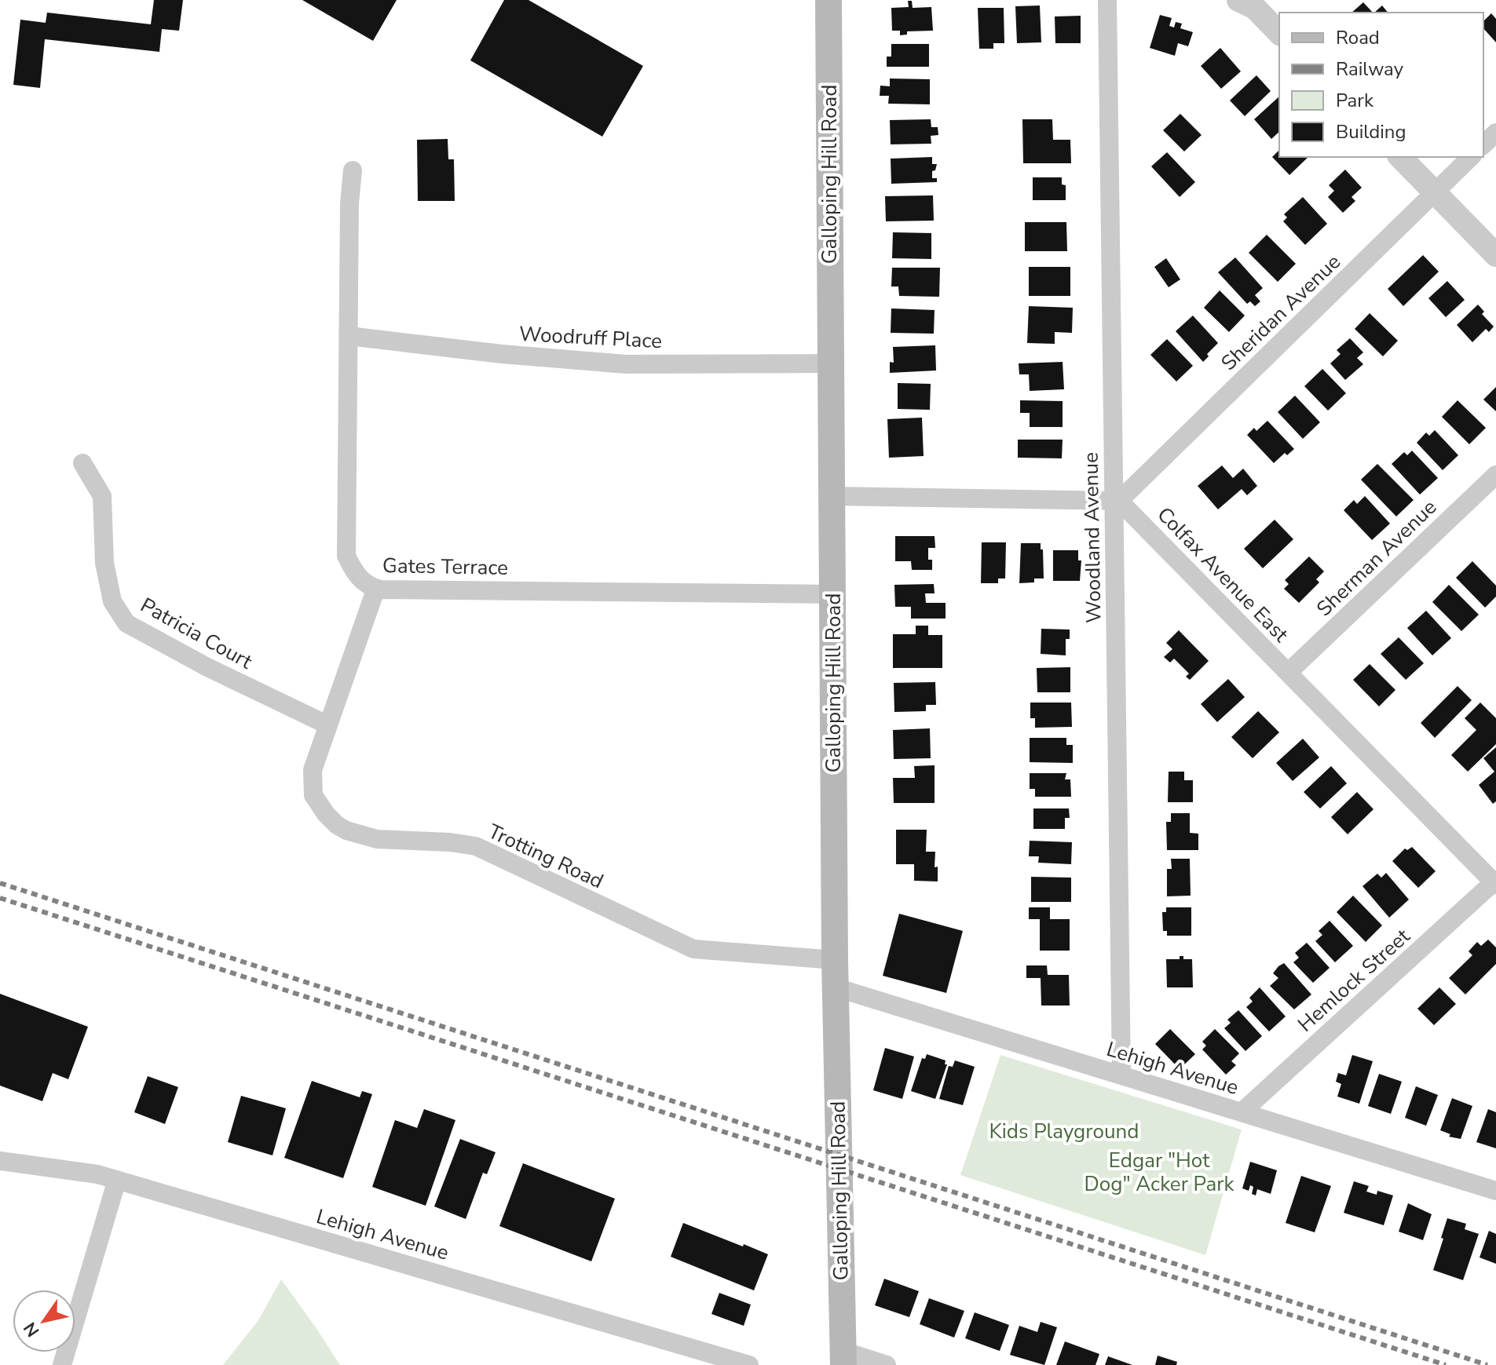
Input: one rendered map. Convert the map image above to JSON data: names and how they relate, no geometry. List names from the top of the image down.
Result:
{
  "streets": {
    "main road": ["Galloping Hill Road"],
    "street": [
      "Sheridan Avenue",
      "Woodruff Place",
      "Woodland Avenue",
      "Sherman Avenue",
      "Gates Terrace",
      "Colfax Avenue East",
      "Patricia Court",
      "Trotting Road",
      "Hemlock Street",
      "Lehigh Avenue"
    ]
  },
  "crossings": [
    ["Galloping Hill Road", "Woodruff Place"],
    ["Galloping Hill Road", "Gates Terrace"],
    ["Galloping Hill Road", "Trotting Road"],
    ["Galloping Hill Road", "Lehigh Avenue"],
    ["Sheridan Avenue", "Woodland Avenue"],
    ["Sheridan Avenue", "Colfax Avenue East"],
    ["Woodruff Place", "Gates Terrace"],
    ["Woodland Avenue", "Colfax Avenue East"],
    ["Woodland Avenue", "Lehigh Avenue"],
    ["Sherman Avenue", "Colfax Avenue East"],
    ["Gates Terrace", "Trotting Road"],
    ["Colfax Avenue East", "Hemlock Street"],
    ["Patricia Court", "Trotting Road"],
    ["Hemlock Street", "Lehigh Avenue"]
  ],
  "parks": ["Kids Playground", "Edgar \"Hot Dog\" Acker Park"],
  "legend": [
    "Road",
    "Railway",
    "Park",
    "Building"
  ],
  "north": "bottom left"
}
